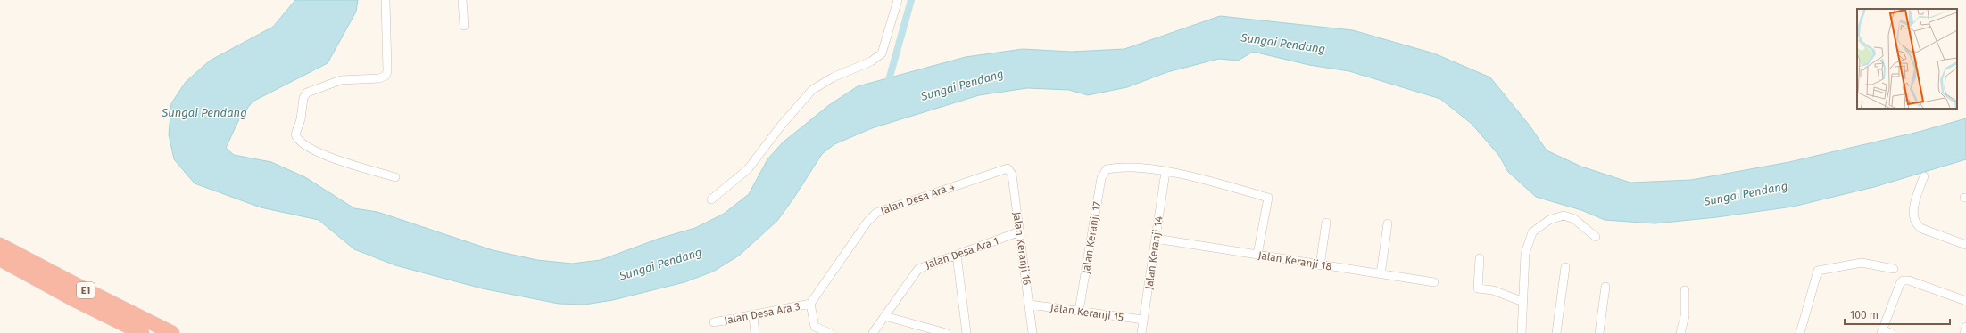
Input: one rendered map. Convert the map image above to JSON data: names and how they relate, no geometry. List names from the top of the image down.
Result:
{
  "streets": {
    "highway": ["E1"],
    "street": [
      "Jalan Desa Ara 4",
      "Jalan Keranji 17",
      "Jalan Keranji 16",
      "Jalan Desa Ara 1",
      "Jalan Keranji 14",
      "Jalan Keranji 18",
      "Jalan Keranji 15",
      "Jalan Desa Ara 3"
    ]
  },
  "crossings": [
    ["Jalan Desa Ara 4", "Jalan Keranji 16"],
    ["Jalan Desa Ara 4", "Jalan Desa Ara 3"],
    ["Jalan Keranji 17", "Jalan Keranji 14"],
    ["Jalan Keranji 17", "Jalan Keranji 15"],
    ["Jalan Keranji 16", "Jalan Desa Ara 1"],
    ["Jalan Keranji 16", "Jalan Keranji 15"],
    ["Jalan Keranji 14", "Jalan Keranji 18"],
    ["Jalan Keranji 14", "Jalan Keranji 15"]
  ],
  "water": ["Sungai Pendang"],
  "scale_bar": "100 m"
}
